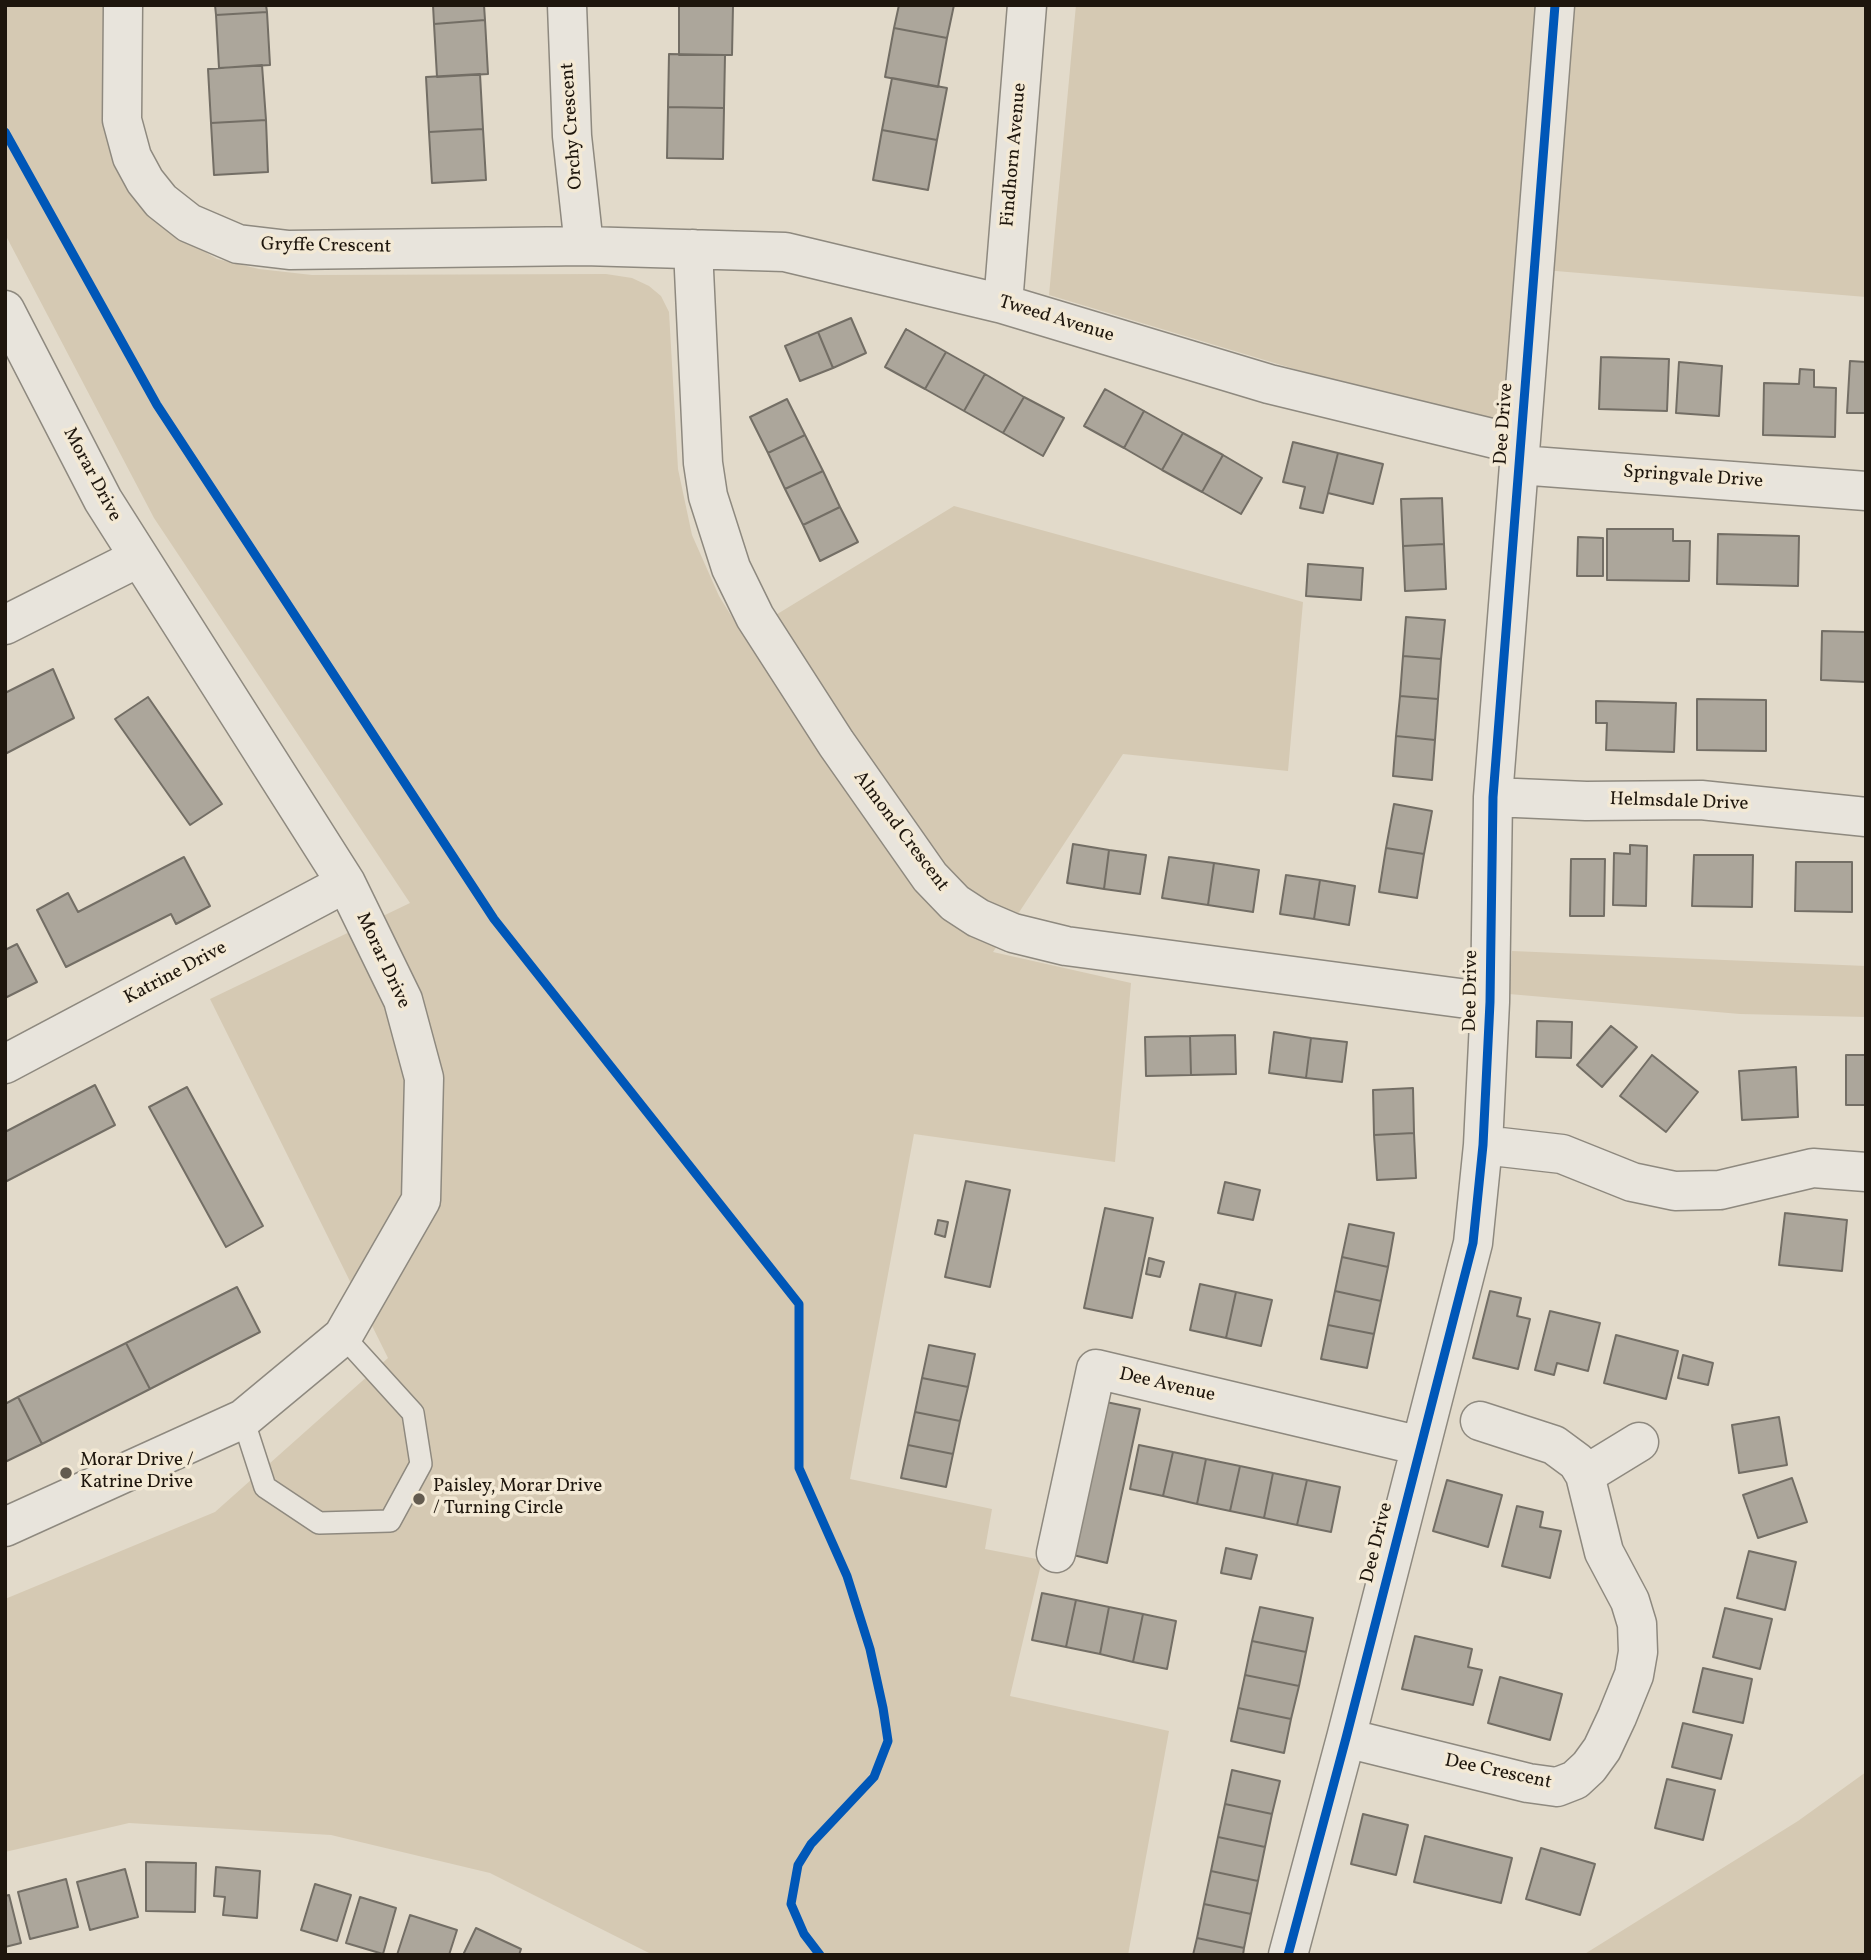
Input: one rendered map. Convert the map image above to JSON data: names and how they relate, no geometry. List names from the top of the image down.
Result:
{
  "streets": {
    "street": [
      "Orchy Crescent",
      "Findhorn Avenue",
      "Gryffe Crescent",
      "Tweed Avenue",
      "Dee Drive",
      "Morar Drive",
      "Springvale Drive",
      "Helmsdale Drive",
      "Almond Crescent",
      "Katrine Drive",
      "Dee Avenue",
      "Dee Crescent"
    ]
  },
  "crossings": [
    ["Orchy Crescent", "Gryffe Crescent"],
    ["Orchy Crescent", "Tweed Avenue"],
    ["Findhorn Avenue", "Tweed Avenue"],
    ["Gryffe Crescent", "Tweed Avenue"],
    ["Tweed Avenue", "Dee Drive"],
    ["Tweed Avenue", "Springvale Drive"],
    ["Tweed Avenue", "Almond Crescent"],
    ["Dee Drive", "Springvale Drive"],
    ["Dee Drive", "Helmsdale Drive"],
    ["Dee Drive", "Almond Crescent"],
    ["Dee Drive", "Dee Avenue"],
    ["Dee Drive", "Dee Crescent"],
    ["Morar Drive", "Katrine Drive"]
  ],
  "places": ["Morar Drive / Katrine Drive", "Paisley, Morar Drive / Turning Circle"]
}
